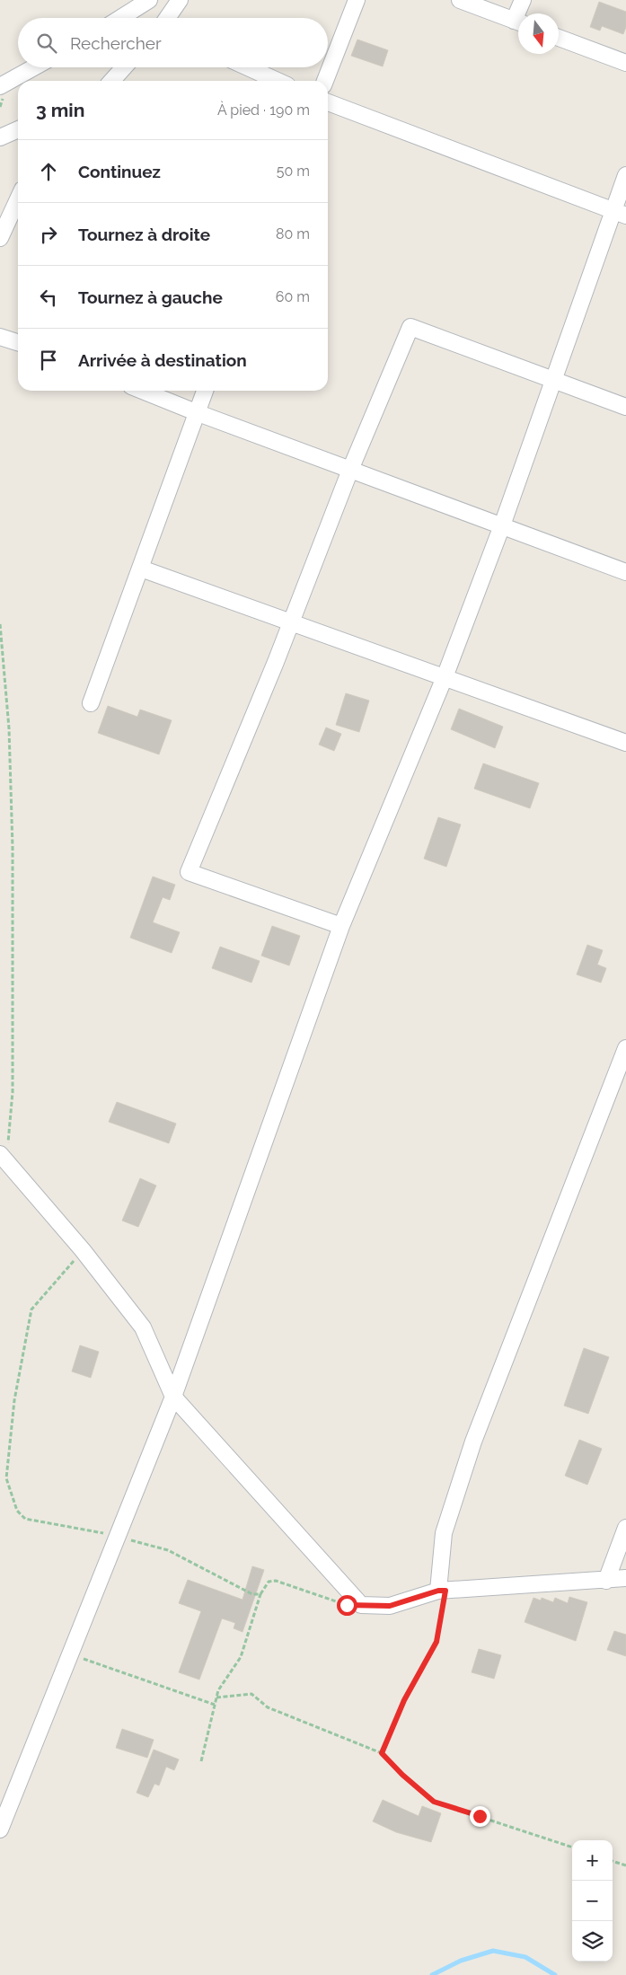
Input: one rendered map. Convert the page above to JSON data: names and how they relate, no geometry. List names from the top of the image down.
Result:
{
  "north": "bottom",
  "page": {
    "search": "Rechercher",
    "heading": ["3 min", "À pied · 190 m"],
    "list": [
      ["Continuez", "50 m"],
      ["Tournez à droite", "80 m"],
      ["Tournez à gauche", "60 m"],
      "Arrivée à destination"
    ],
    "map_buttons": ["+", "−"]
  }
}
